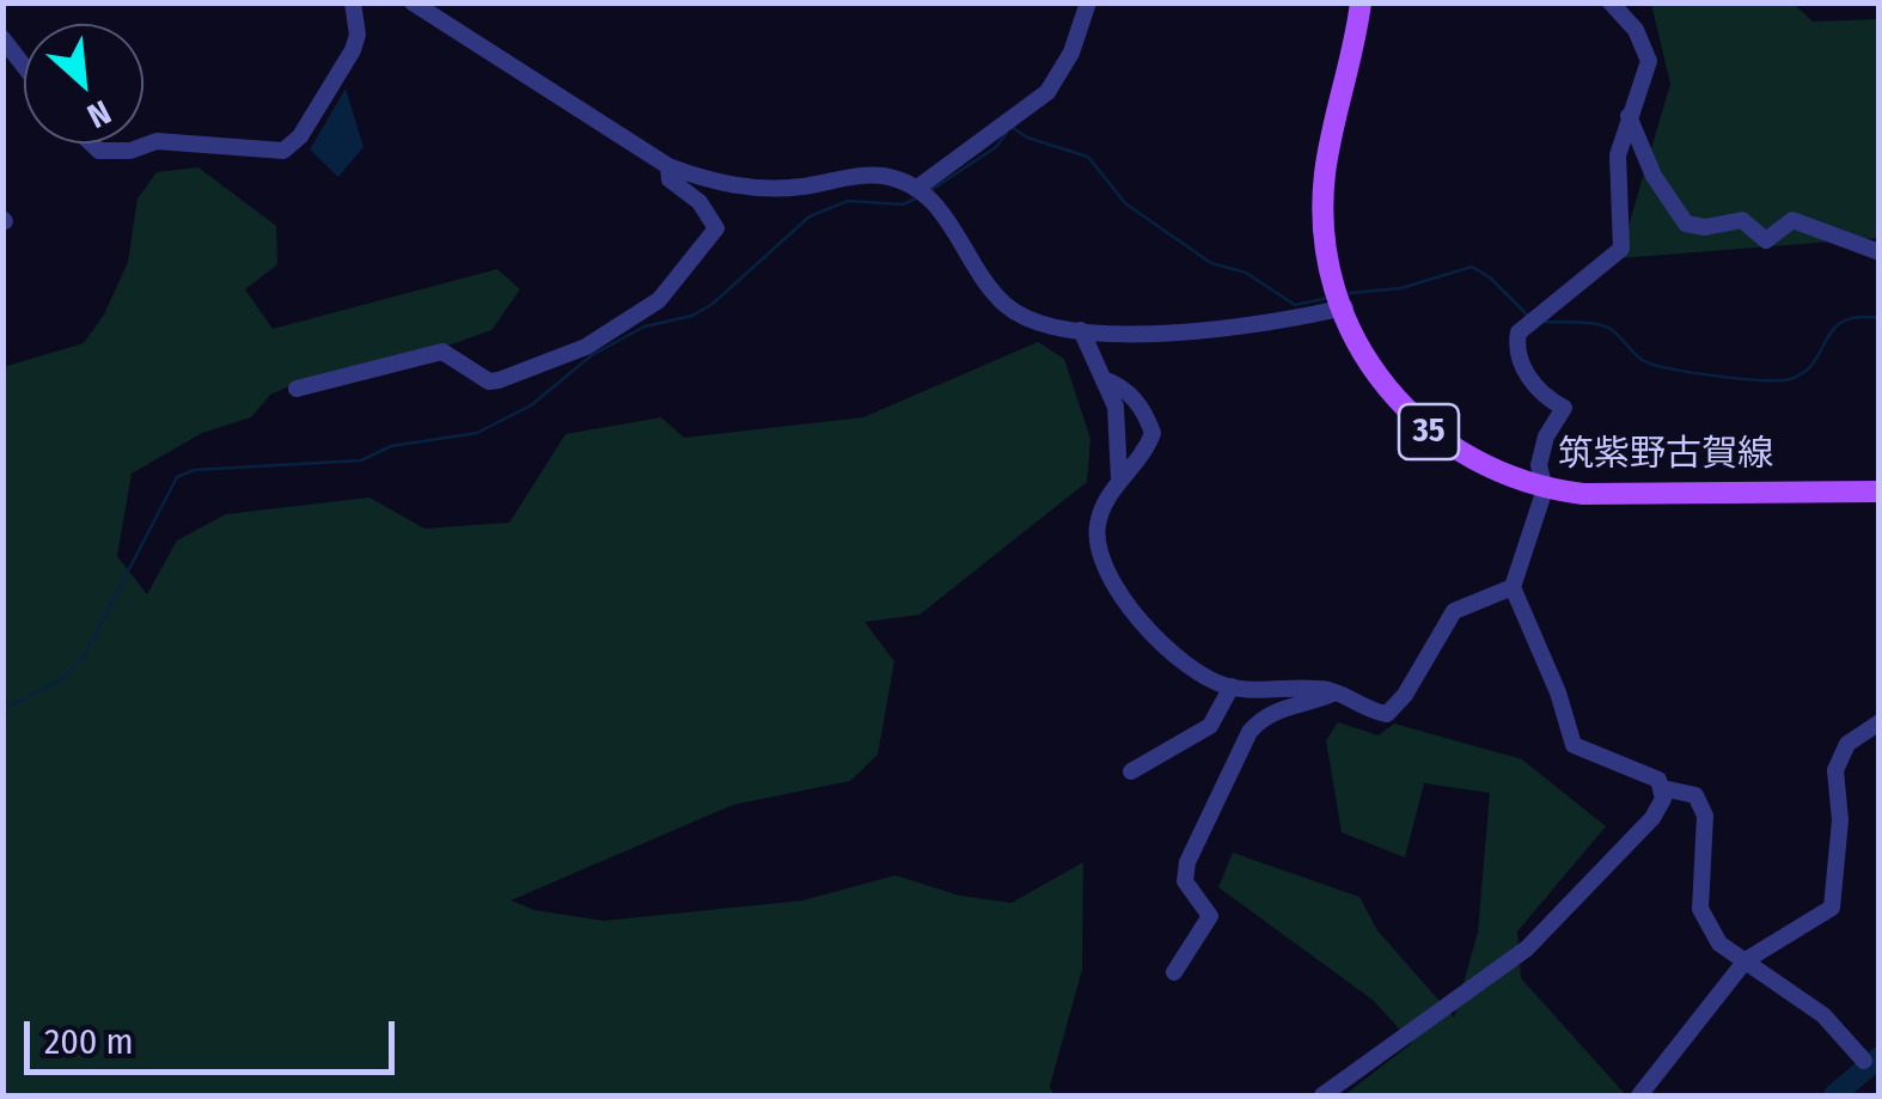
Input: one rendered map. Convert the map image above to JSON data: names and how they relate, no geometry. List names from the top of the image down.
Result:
{
  "streets": {
    "main road": ["35", "筑紫野古賀線"]
  },
  "scale_bar": "200 m",
  "north": "bottom right"
}
